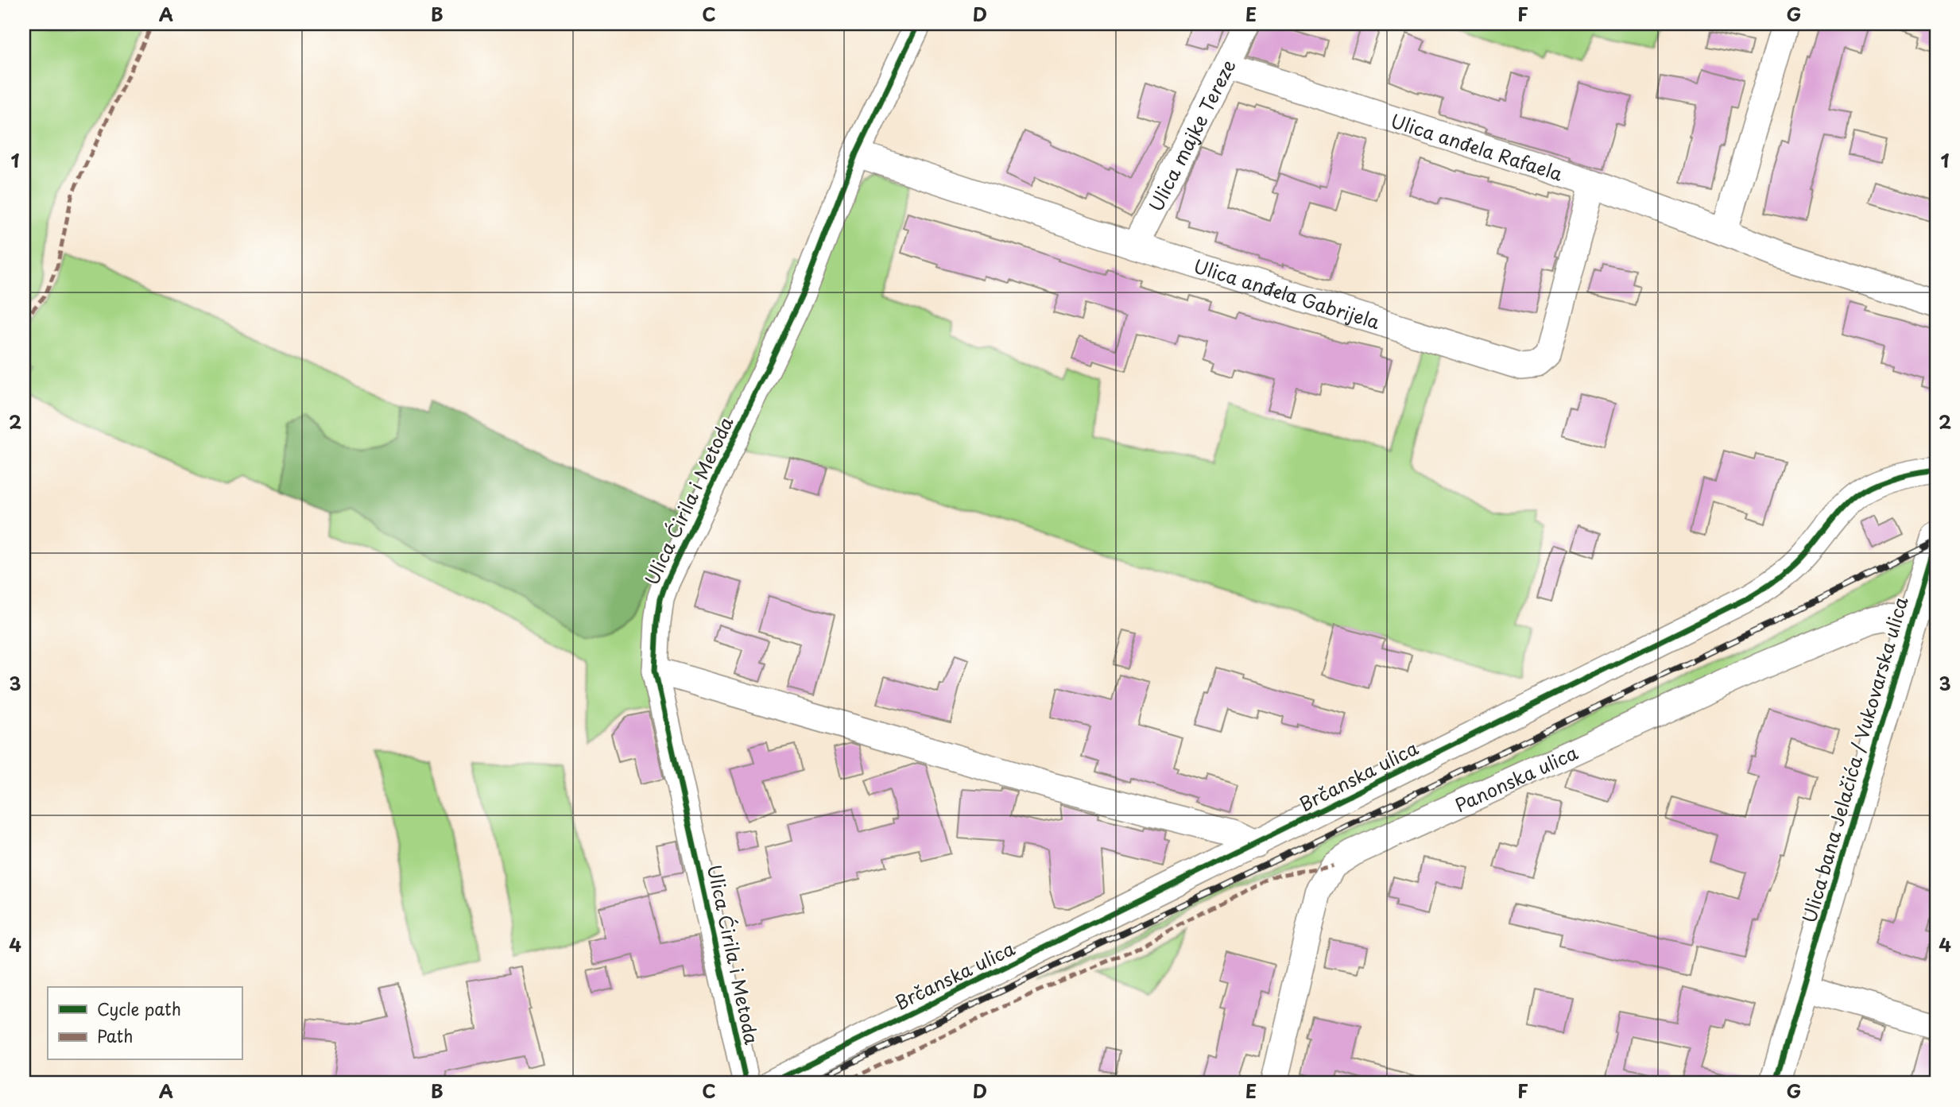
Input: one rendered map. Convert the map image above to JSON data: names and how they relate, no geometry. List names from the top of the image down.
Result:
{
  "streets": {
    "main road": ["Ulica bana Jelačića / Vukovarska ulica"],
    "street": [
      "Ulica majke Tereze",
      "Ulica anđela Rafaela",
      "Ulica anđela Gabrijela",
      "Ulica Ćirila i Metoda",
      "Brčanska ulica",
      "Panonska ulica"
    ]
  },
  "crossings": [
    ["Ulica majke Tereze", "Ulica anđela Rafaela"],
    ["Ulica majke Tereze", "Ulica anđela Gabrijela"],
    ["Ulica anđela Rafaela", "Ulica anđela Gabrijela"],
    ["Ulica anđela Gabrijela", "Ulica Ćirila i Metoda"],
    ["Ulica bana Jelačića / Vukovarska ulica", "Panonska ulica"]
  ],
  "legend": ["Cycle path", "Path"],
  "grid": {
    "columns": [
      "A",
      "B",
      "C",
      "D",
      "E",
      "F",
      "G"
    ],
    "rows": [
      "1",
      "2",
      "3",
      "4"
    ]
  }
}
